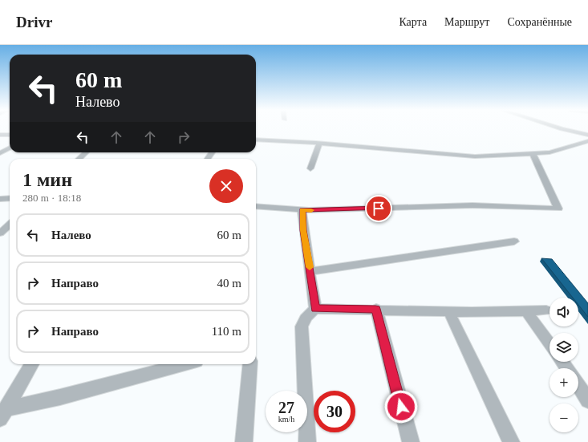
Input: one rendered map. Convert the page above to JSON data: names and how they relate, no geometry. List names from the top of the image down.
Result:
{
  "page": {
    "header": "Drivr",
    "nav": ["Карта", "Маршрут", "Сохранённые"],
    "turn": ["60 m", "Налево"],
    "heading": ["1 мин", "280 m · 18:18"],
    "list": [
      {
        "name": "Налево",
        "value": "60 m"
      },
      {
        "name": "Направо",
        "value": "40 m"
      },
      {
        "name": "Направо",
        "value": "110 m"
      }
    ],
    "map_buttons": ["+", "−"],
    "speed": "27 km/h",
    "limit": "30"
  }
}
